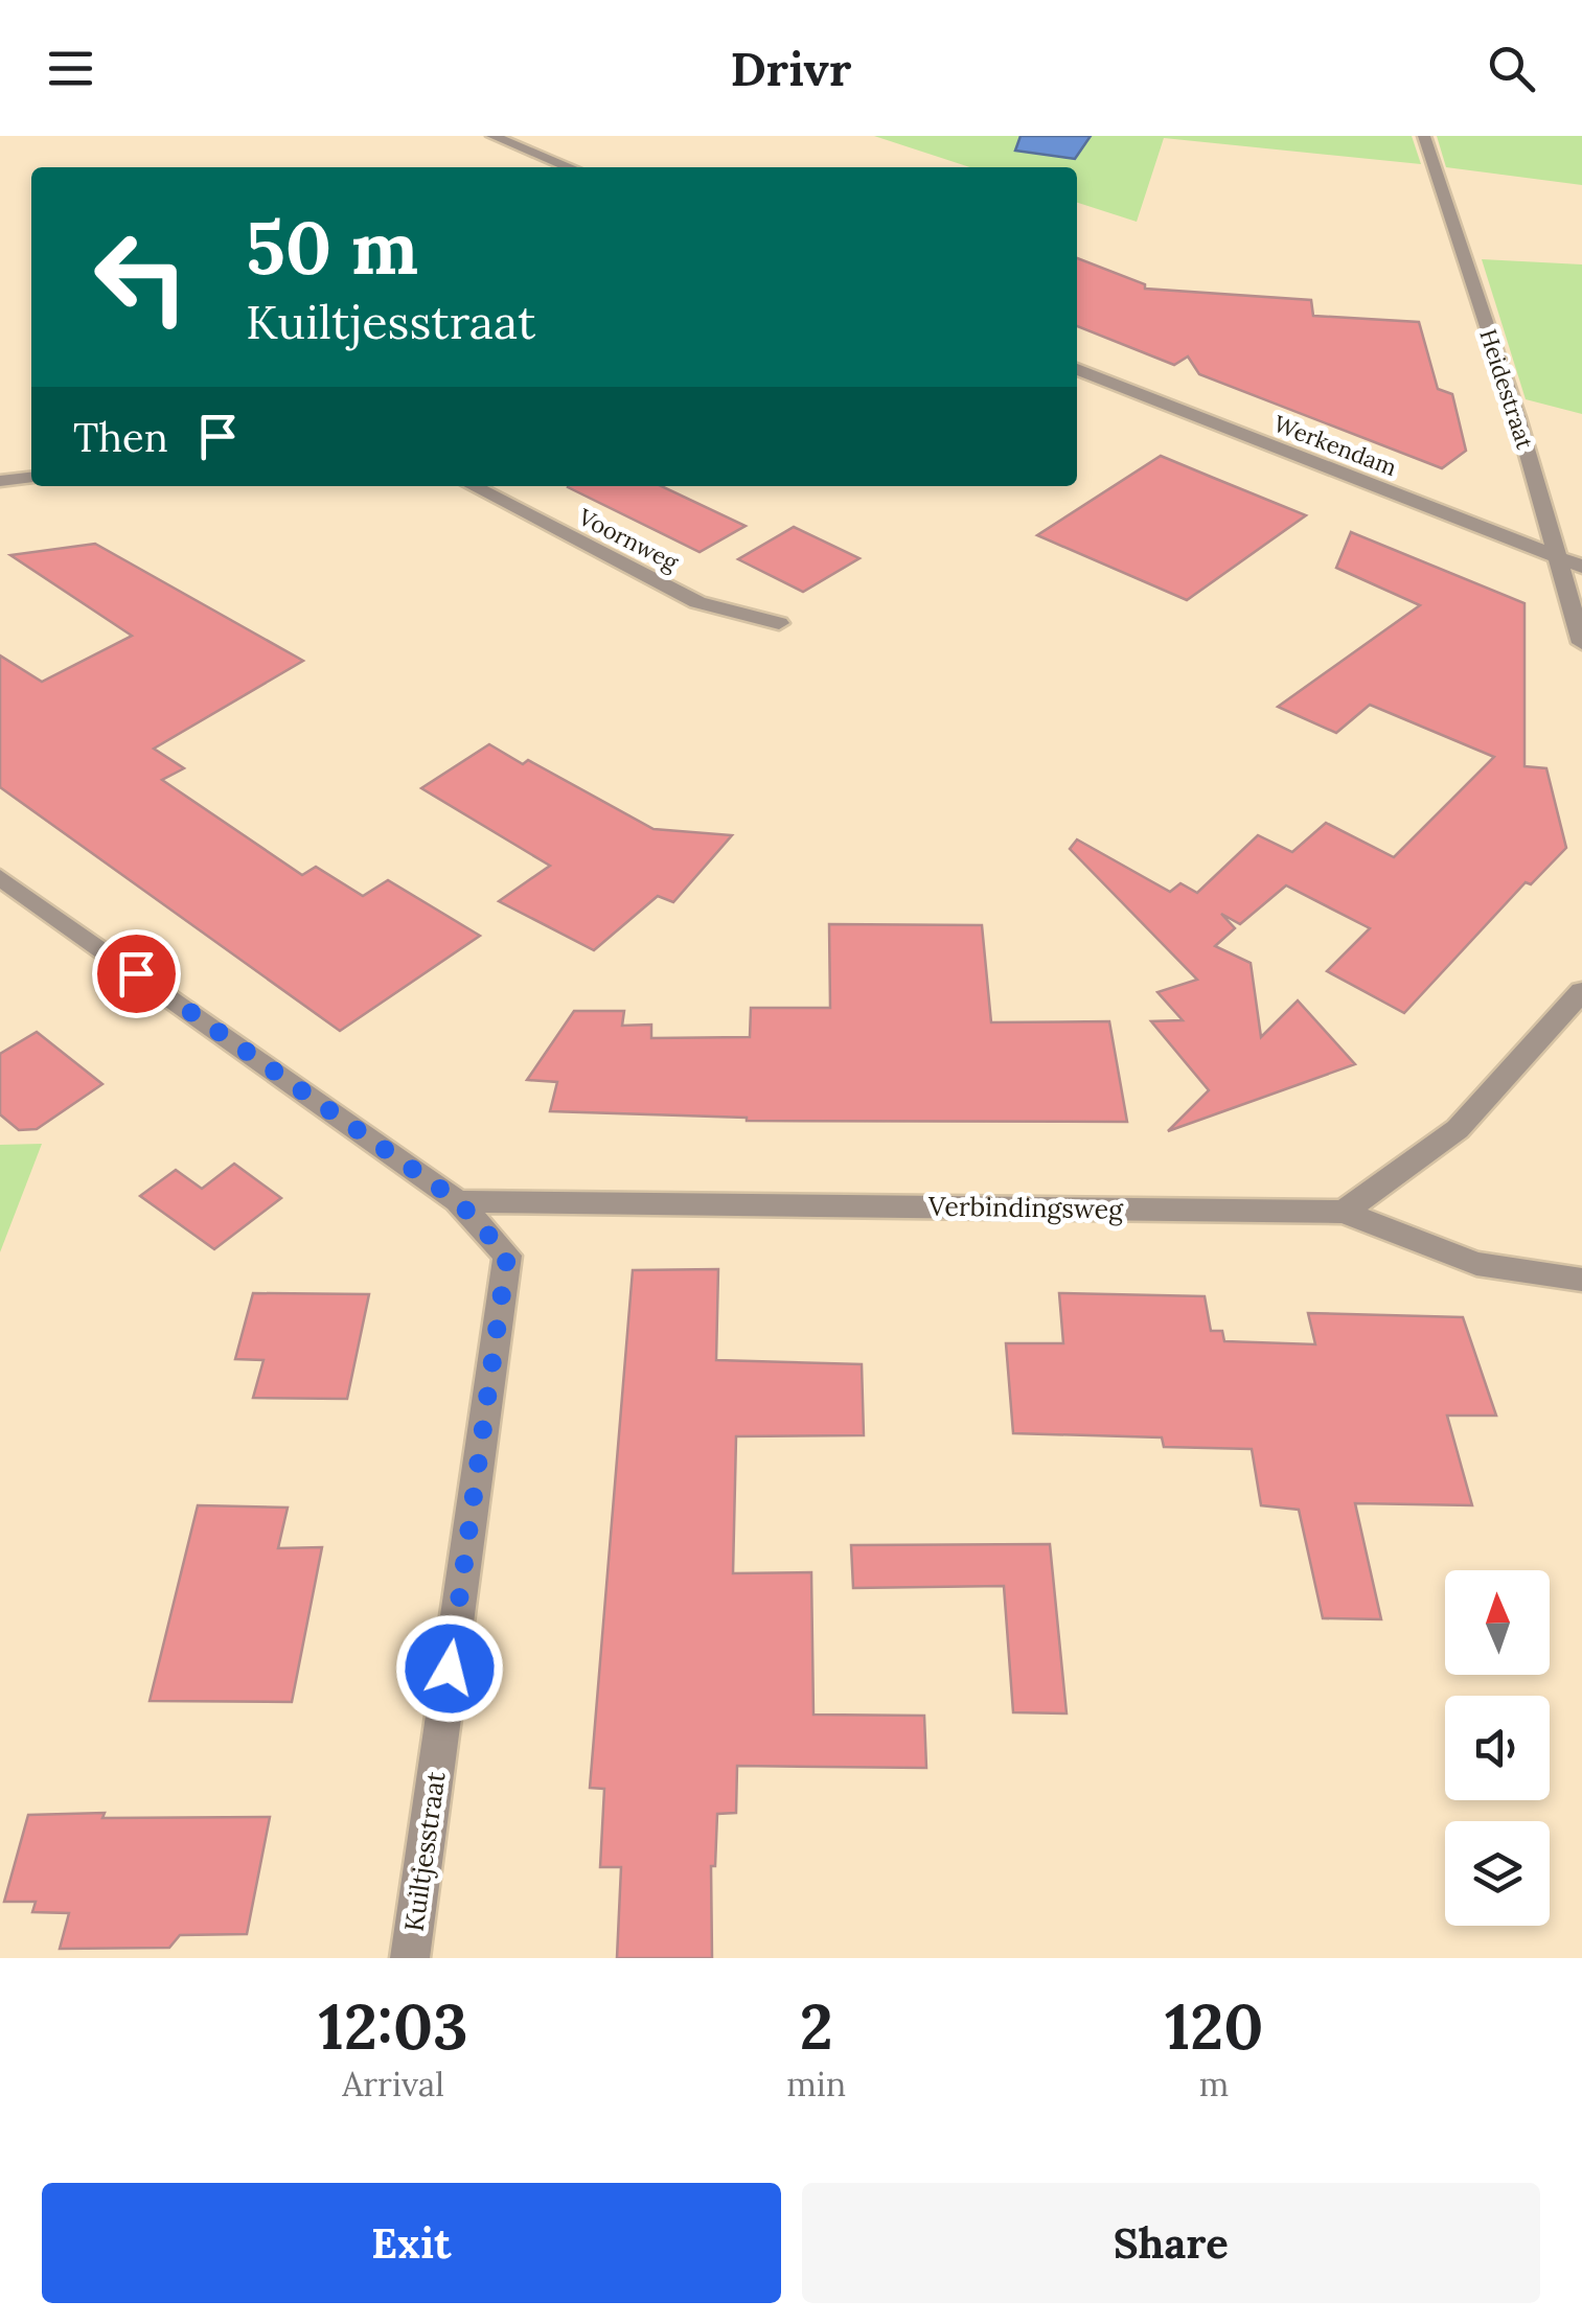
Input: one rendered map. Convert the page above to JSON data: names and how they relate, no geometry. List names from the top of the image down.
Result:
{
  "streets": {
    "street": [
      "Heidestraat",
      "Werkendam",
      "Voornweg",
      "Verbindingsweg",
      "Kuiltjesstraat"
    ]
  },
  "crossings": [
    ["Heidestraat", "Werkendam"],
    ["Verbindingsweg", "Kuiltjesstraat"]
  ],
  "north": "top",
  "page": {
    "header": "Drivr",
    "turn": ["50 m", "Kuiltjesstraat"],
    "then": "Then",
    "eta": [
      "12:03",
      "Arrival",
      "2",
      "min",
      "120",
      "m"
    ],
    "buttons": ["Exit", "Share"]
  }
}
